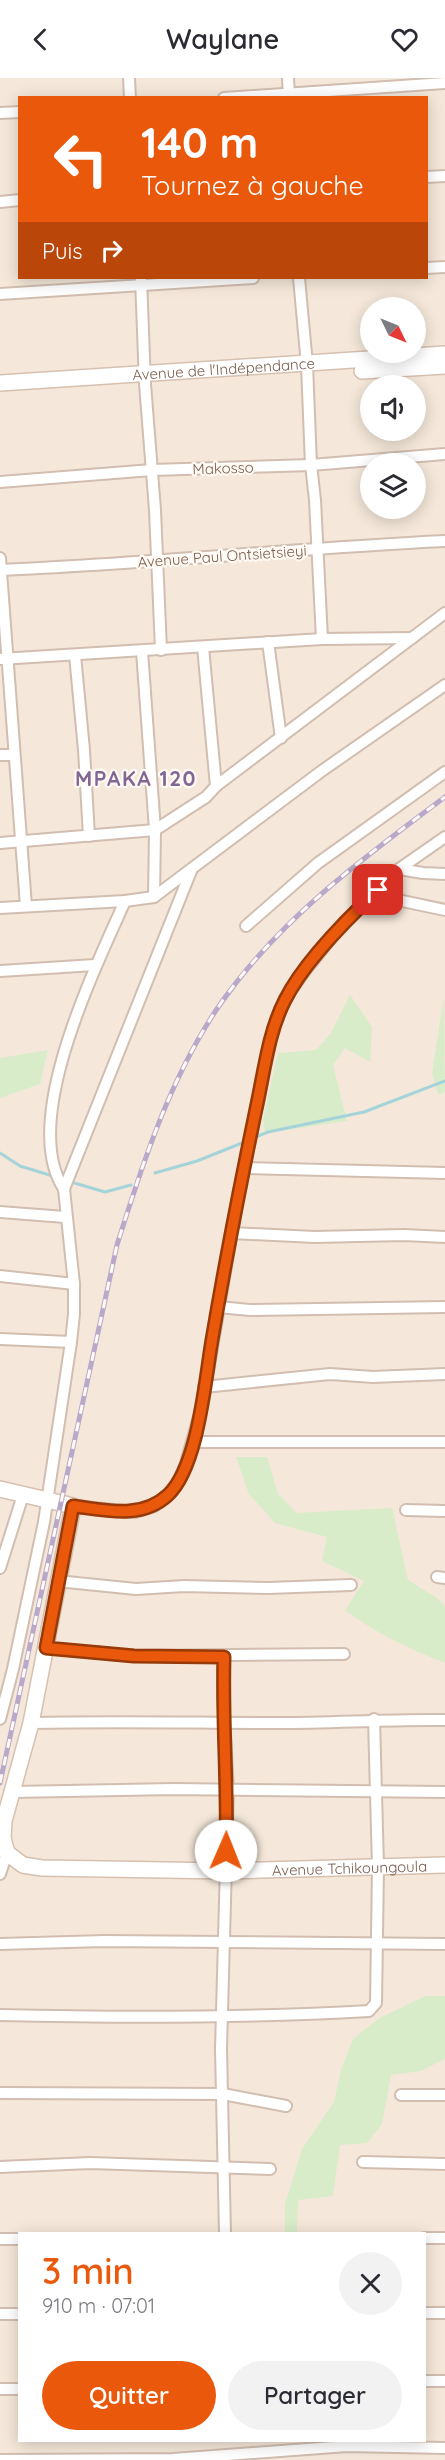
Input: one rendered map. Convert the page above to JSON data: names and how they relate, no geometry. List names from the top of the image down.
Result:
{
  "streets": {
    "street": [
      "Avenue de l'Indépendance",
      "Makosso",
      "Avenue Paul Ontsietsieyi",
      "Avenue Tchikoungoula"
    ]
  },
  "districts": ["MPAKA 120"],
  "north": "bottom right",
  "page": {
    "header": "Waylane",
    "turn": ["140 m", "Tournez à gauche"],
    "then": "Puis",
    "heading": ["3 min", "910 m · 07:01"],
    "buttons": ["Quitter", "Partager"]
  }
}
